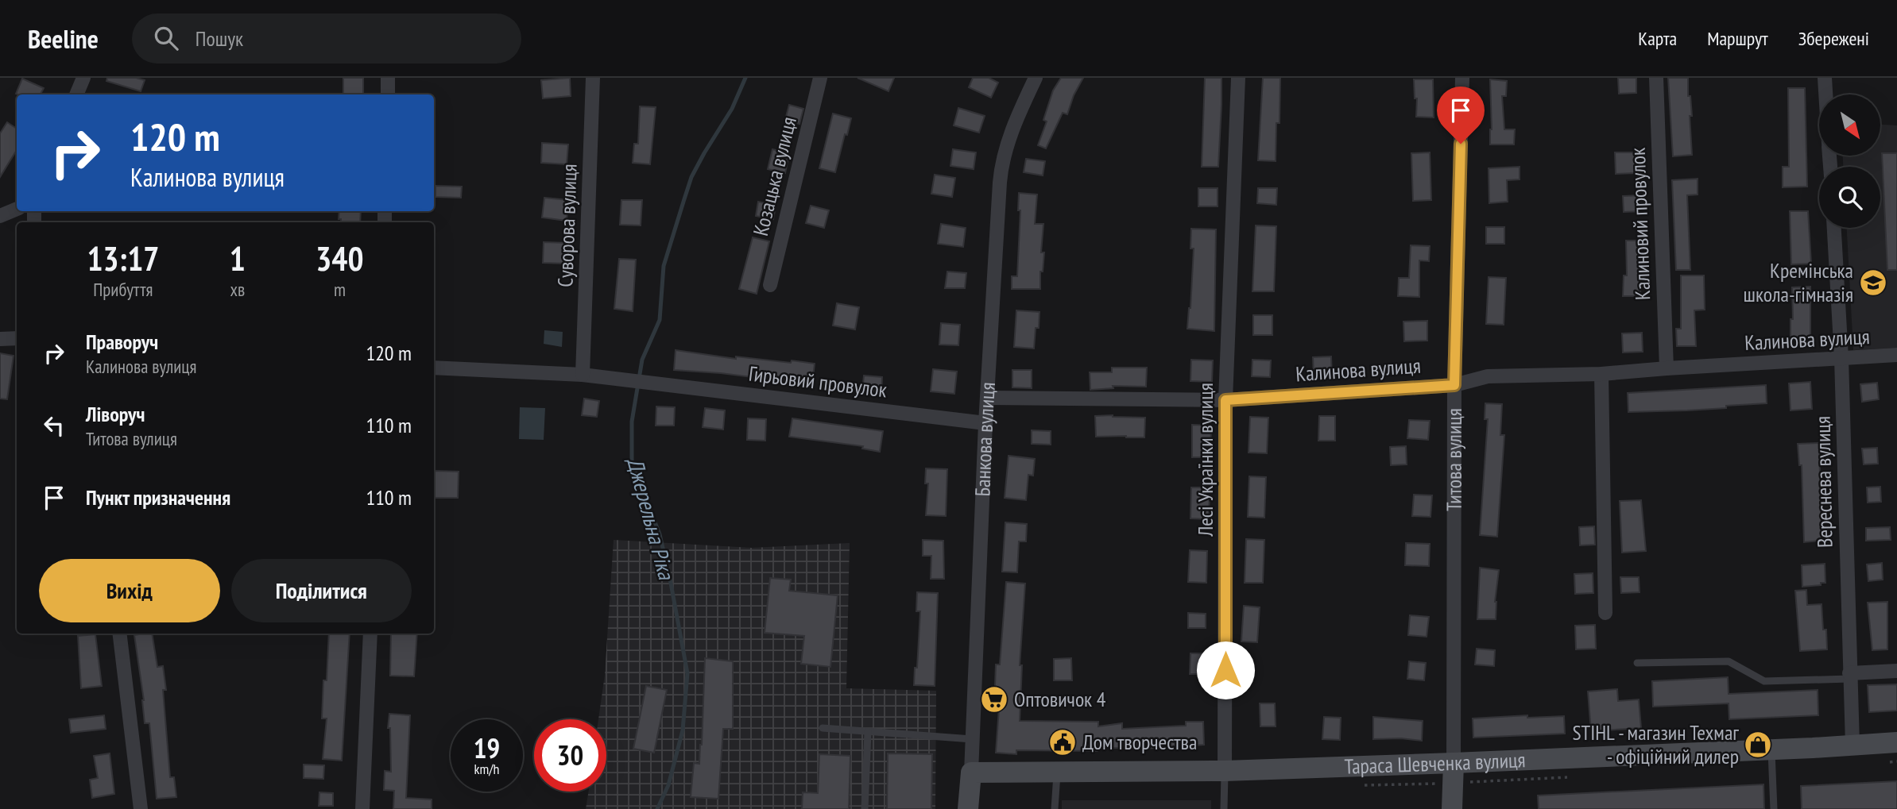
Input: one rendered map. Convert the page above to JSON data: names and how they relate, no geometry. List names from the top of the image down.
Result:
{
  "streets": {
    "street": [
      "Козацька вулиця",
      "Калиновий провулок",
      "Суворова вулиця",
      "Калинова вулиця",
      "Гирьовий провулок",
      "Банкова вулиця",
      "Лесі Українки вулиця",
      "Титова вулиця",
      "Вереснева вулиця",
      "Тараса Шевченка вулиця"
    ]
  },
  "crossings": [
    ["Калиновий провулок", "Калинова вулиця"],
    ["Суворова вулиця", "Гирьовий провулок"],
    ["Калинова вулиця", "Банкова вулиця"],
    ["Калинова вулиця", "Лесі Українки вулиця"],
    ["Калинова вулиця", "Титова вулиця"],
    ["Калинова вулиця", "Вереснева вулиця"],
    ["Гирьовий провулок", "Банкова вулиця"],
    ["Банкова вулиця", "Тараса Шевченка вулиця"],
    ["Лесі Українки вулиця", "Тараса Шевченка вулиця"],
    ["Титова вулиця", "Тараса Шевченка вулиця"],
    ["Вереснева вулиця", "Тараса Шевченка вулиця"]
  ],
  "water": ["Джерельна Ріка"],
  "places": {
    "school or university": ["Кремінська школа-гімназія"],
    "supermarket": ["Оптовичок 4"],
    "public building": ["Дом творчества"],
    "shop": ["STIHL - магазин Техмаг - офіційний дилер"]
  },
  "north": "bottom right",
  "page": {
    "header": "Beeline",
    "search": "Пошук",
    "nav": ["Карта", "Маршрут", "Збережені"],
    "turn": ["120 m", "Калинова вулиця"],
    "eta": [
      "13:17",
      "Прибуття",
      "1",
      "хв",
      "340",
      "m"
    ],
    "list": [
      {
        "name": "Праворуч",
        "note": "Калинова вулиця",
        "value": "120 m"
      },
      {
        "name": "Ліворуч",
        "note": "Титова вулиця",
        "value": "110 m"
      },
      {
        "name": "Пункт призначення",
        "value": "110 m"
      }
    ],
    "buttons": ["Вихід", "Поділитися"],
    "speed": "19 km/h",
    "limit": "30"
  }
}
